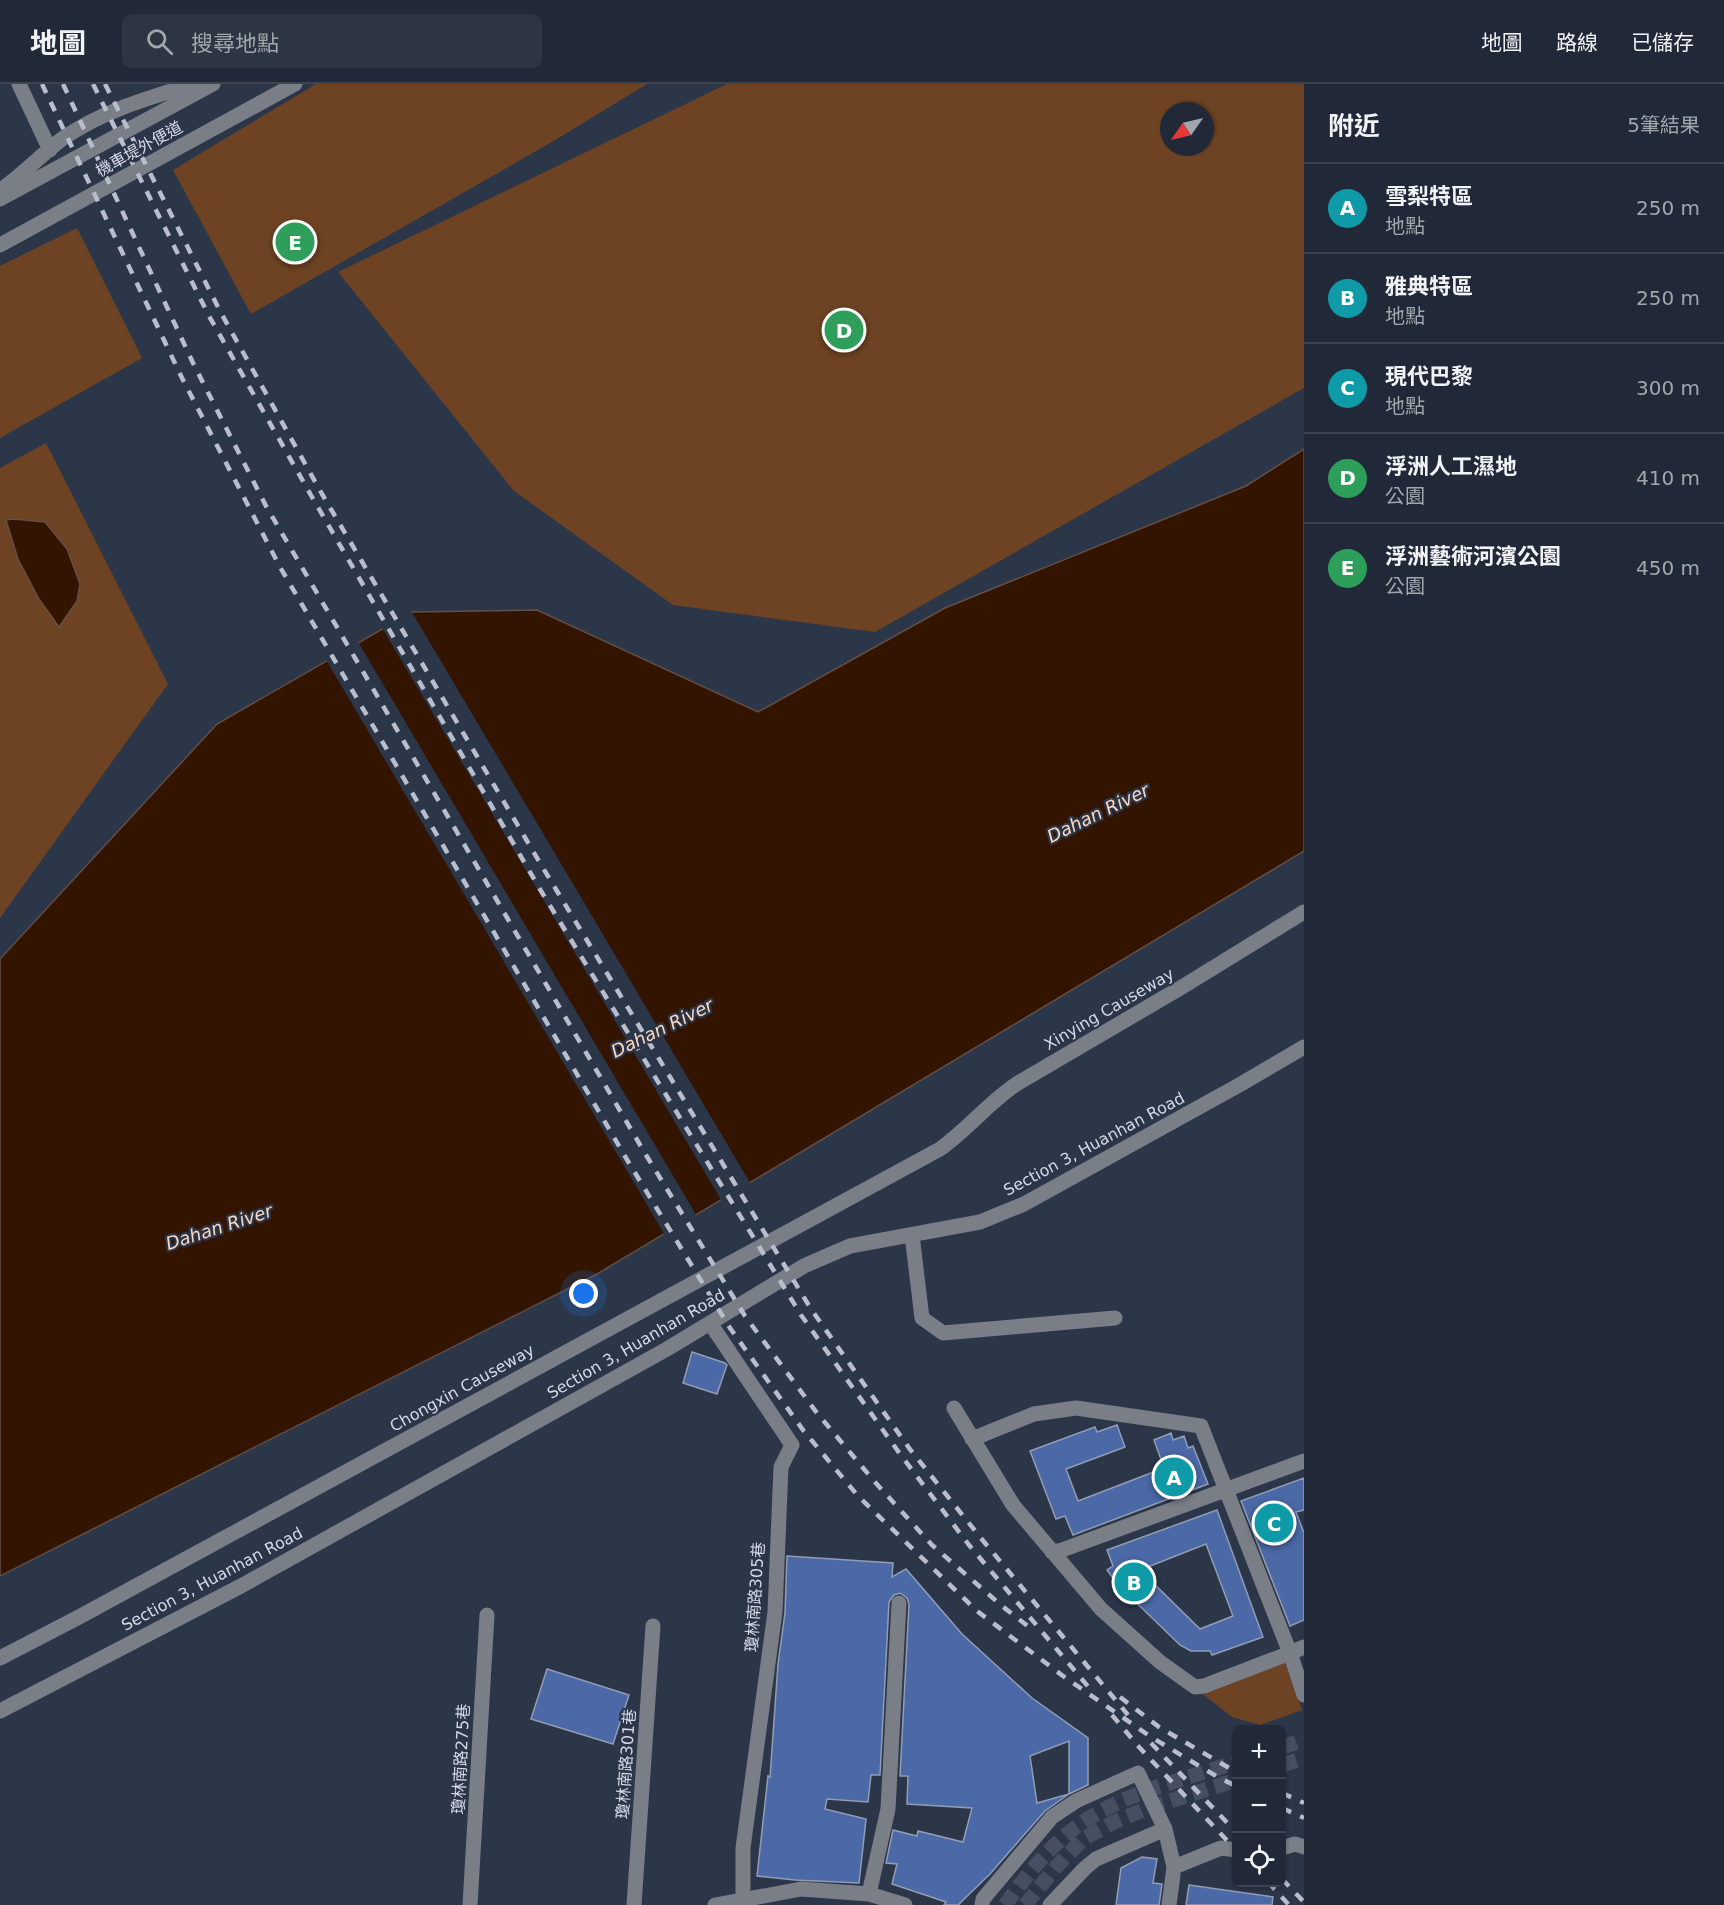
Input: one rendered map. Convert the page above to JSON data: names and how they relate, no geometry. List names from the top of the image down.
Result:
{
  "streets": {
    "street": [
      "機車堤外便道",
      "Xinying Causeway",
      "Section 3, Huanhan Road",
      "Chongxin Causeway",
      "瓊林南路305巷",
      "瓊林南路275巷",
      "瓊林南路301巷"
    ]
  },
  "crossings": [
    ["Xinying Causeway", "Chongxin Causeway"],
    ["Section 3, Huanhan Road", "瓊林南路305巷"]
  ],
  "water": ["Dahan River"],
  "north": "bottom left",
  "page": {
    "header": "地圖",
    "search": "搜尋地點",
    "nav": ["地圖", "路線", "已儲存"],
    "heading": ["附近", "5筆結果"],
    "list": [
      {
        "mark": "A",
        "name": "雪梨特區",
        "note": "地點",
        "value": "250 m"
      },
      {
        "mark": "B",
        "name": "雅典特區",
        "note": "地點",
        "value": "250 m"
      },
      {
        "mark": "C",
        "name": "現代巴黎",
        "note": "地點",
        "value": "300 m"
      },
      {
        "mark": "D",
        "name": "浮洲人工濕地",
        "note": "公園",
        "value": "410 m"
      },
      {
        "mark": "E",
        "name": "浮洲藝術河濱公園",
        "note": "公園",
        "value": "450 m"
      }
    ],
    "pins": [
      "E",
      "D",
      "A",
      "C",
      "B"
    ],
    "map_buttons": ["+", "−"]
  }
}
